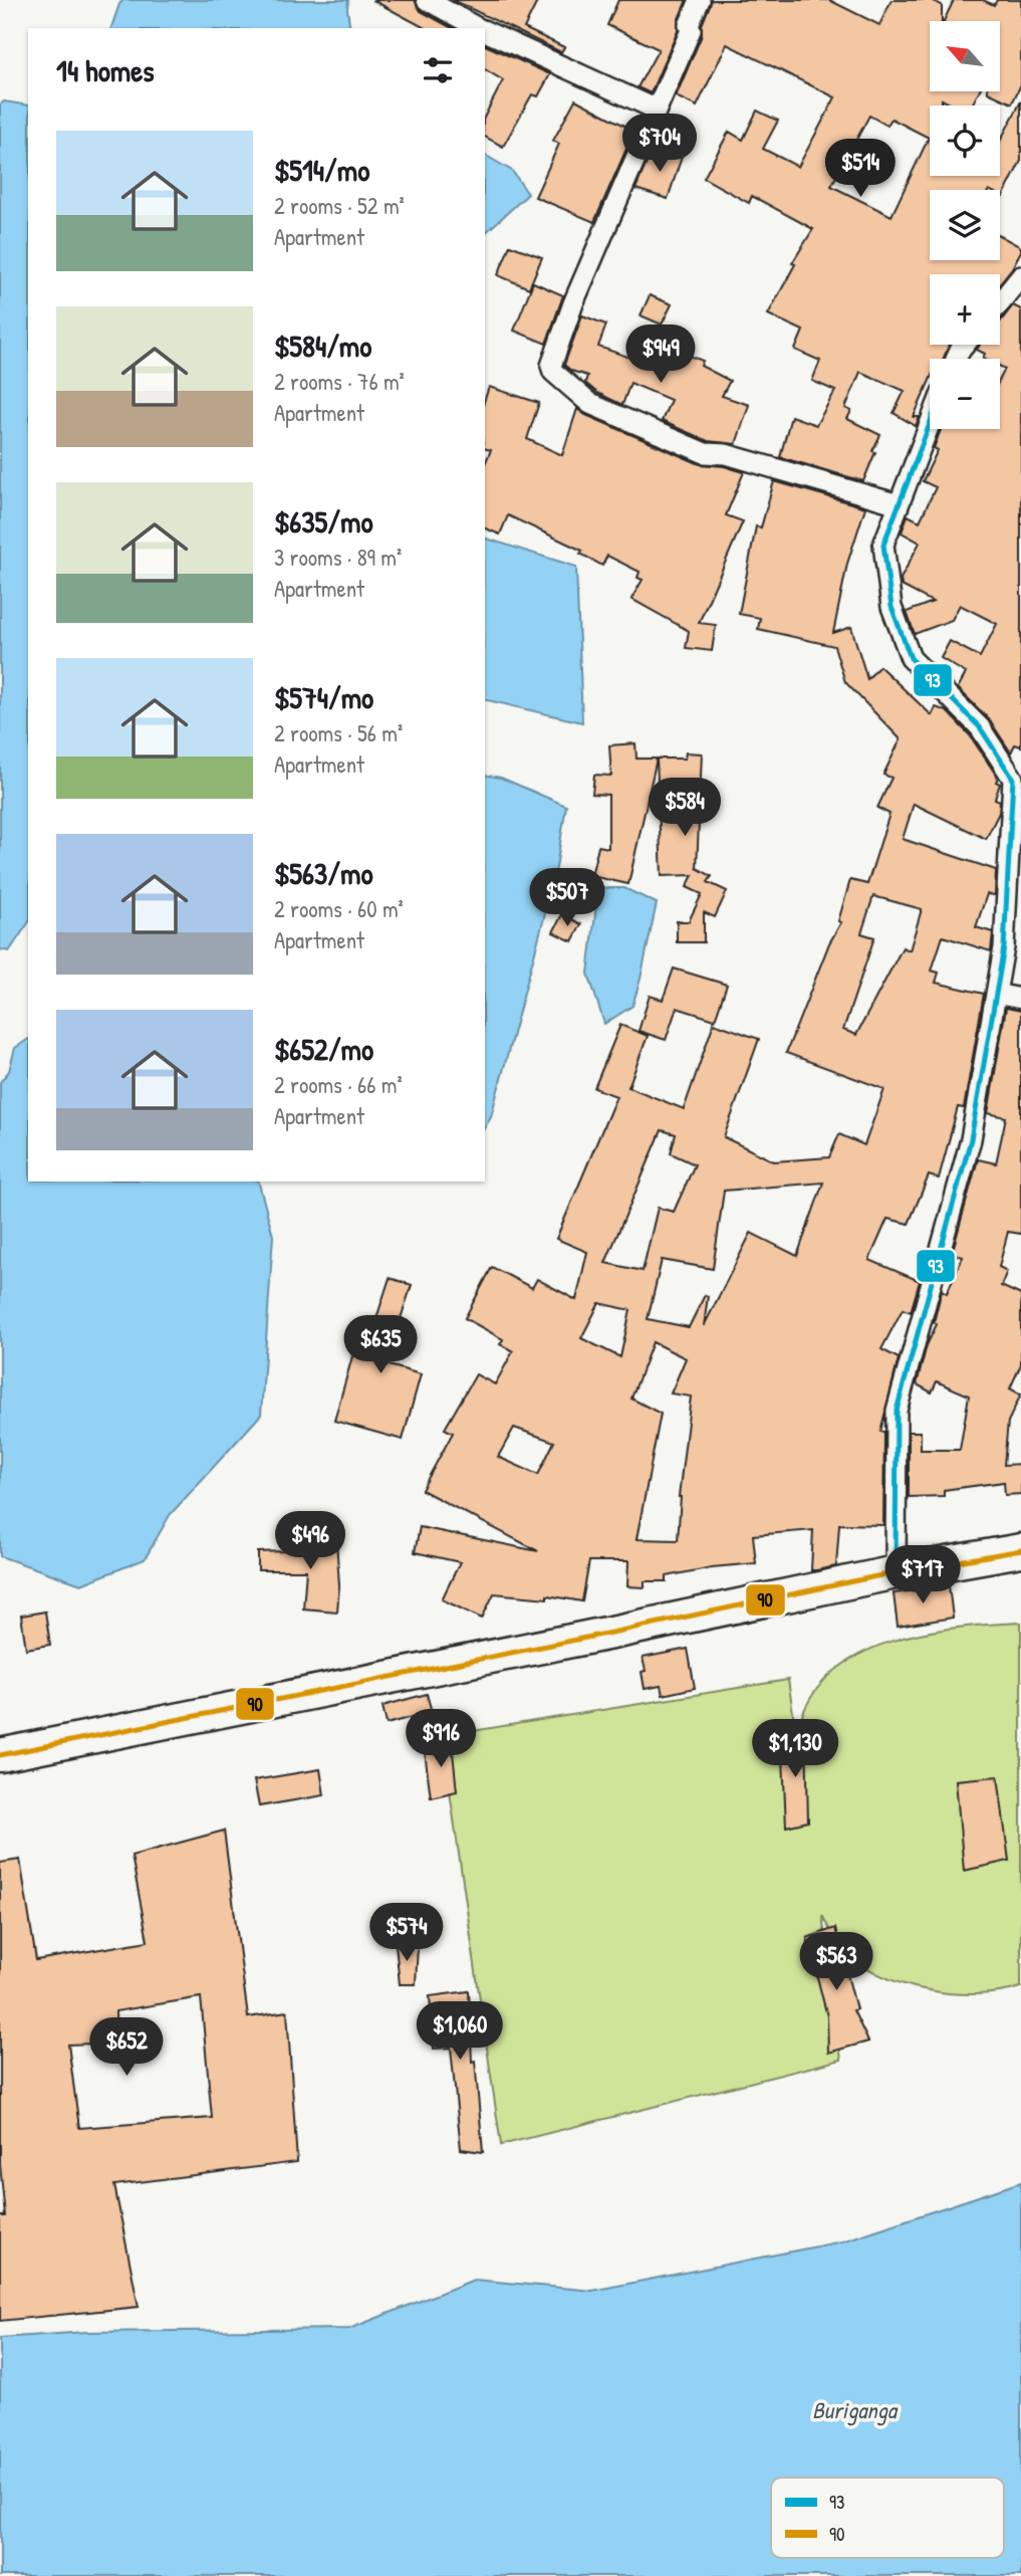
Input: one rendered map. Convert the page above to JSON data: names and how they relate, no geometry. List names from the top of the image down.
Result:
{
  "water": ["Buriganga"],
  "lines": ["transit line 93", "transit line 90"],
  "legend": ["93", "90"],
  "north": "top left",
  "page": {
    "map_buttons": ["+", "−"],
    "heading": "14 homes",
    "list": [
      {
        "name": "$514/mo",
        "note": "2 rooms · 52 m² · Apartment"
      },
      {
        "name": "$584/mo",
        "note": "2 rooms · 76 m² · Apartment"
      },
      {
        "name": "$635/mo",
        "note": "3 rooms · 89 m² · Apartment"
      },
      {
        "name": "$574/mo",
        "note": "2 rooms · 56 m² · Apartment"
      },
      {
        "name": "$563/mo",
        "note": "2 rooms · 60 m² · Apartment"
      },
      {
        "name": "$652/mo",
        "note": "2 rooms · 66 m² · Apartment"
      }
    ],
    "price": [
      "$704",
      "$514",
      "$949",
      "$584",
      "$507",
      "$635",
      "$496",
      "$717",
      "$916",
      "$1,130",
      "$574",
      "$563",
      "$1,060",
      "$652"
    ]
  }
}
